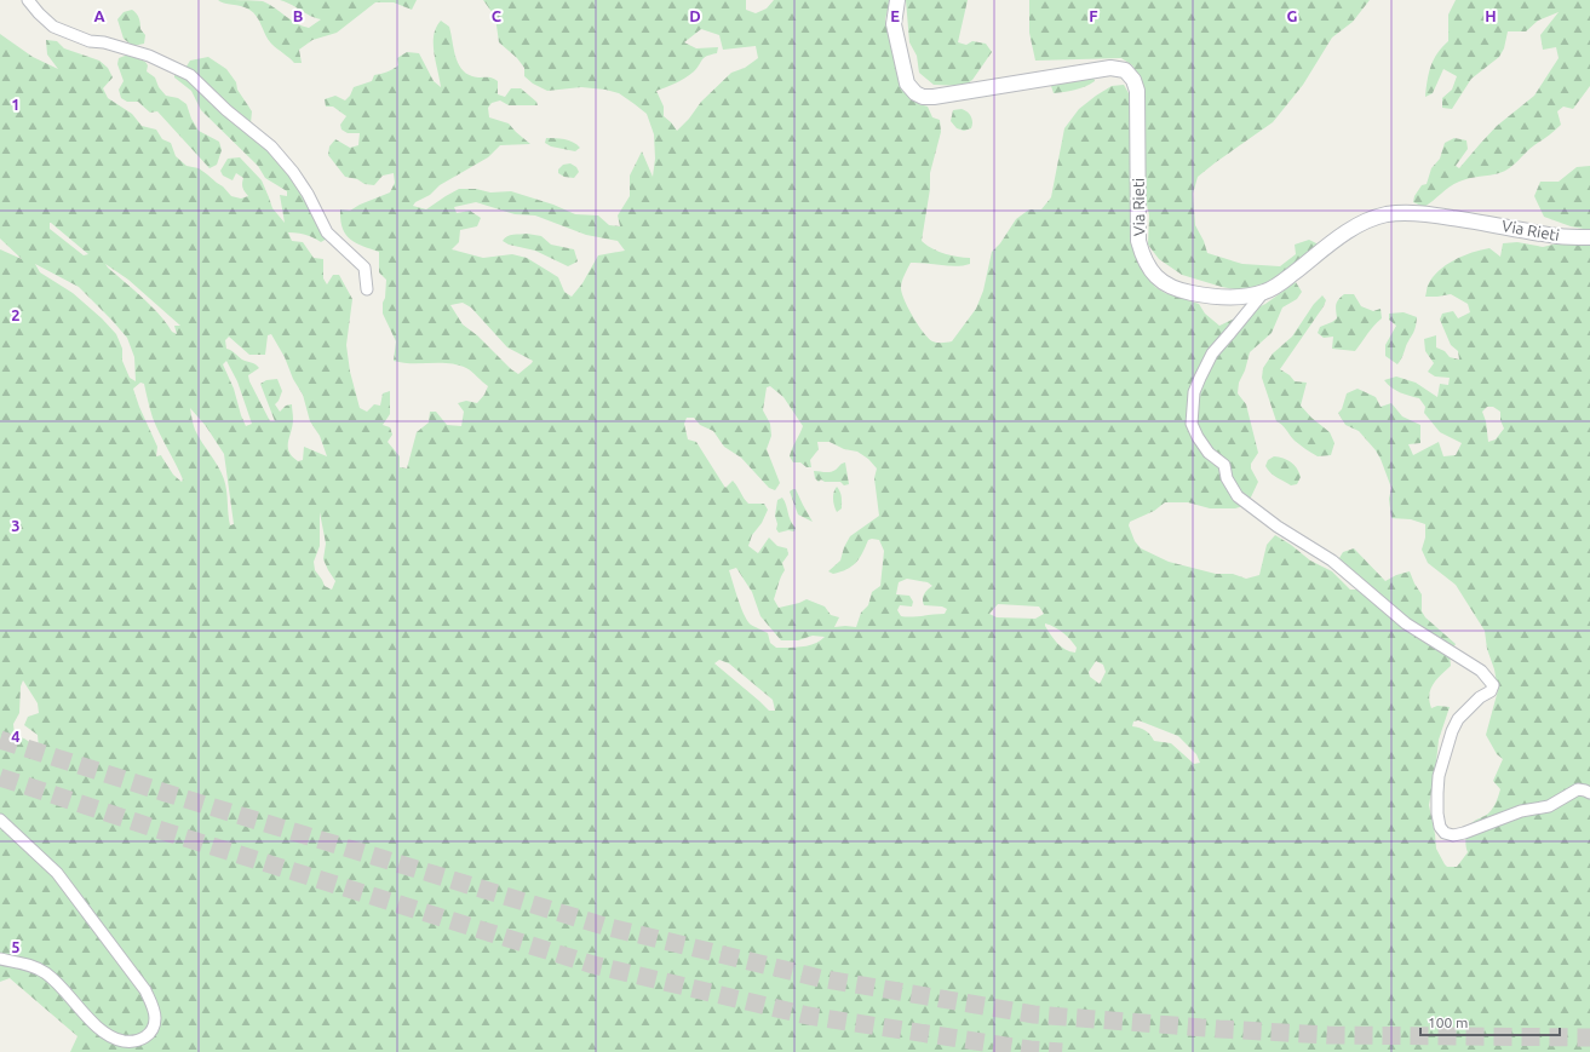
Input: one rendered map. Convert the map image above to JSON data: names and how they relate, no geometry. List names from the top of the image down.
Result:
{
  "streets": {
    "street": ["Via Rieti"]
  },
  "scale_bar": "100 m",
  "grid": {
    "columns": [
      "A",
      "B",
      "C",
      "D",
      "E",
      "F",
      "G",
      "H"
    ],
    "rows": [
      "1",
      "2",
      "3",
      "4",
      "5"
    ]
  }
}
